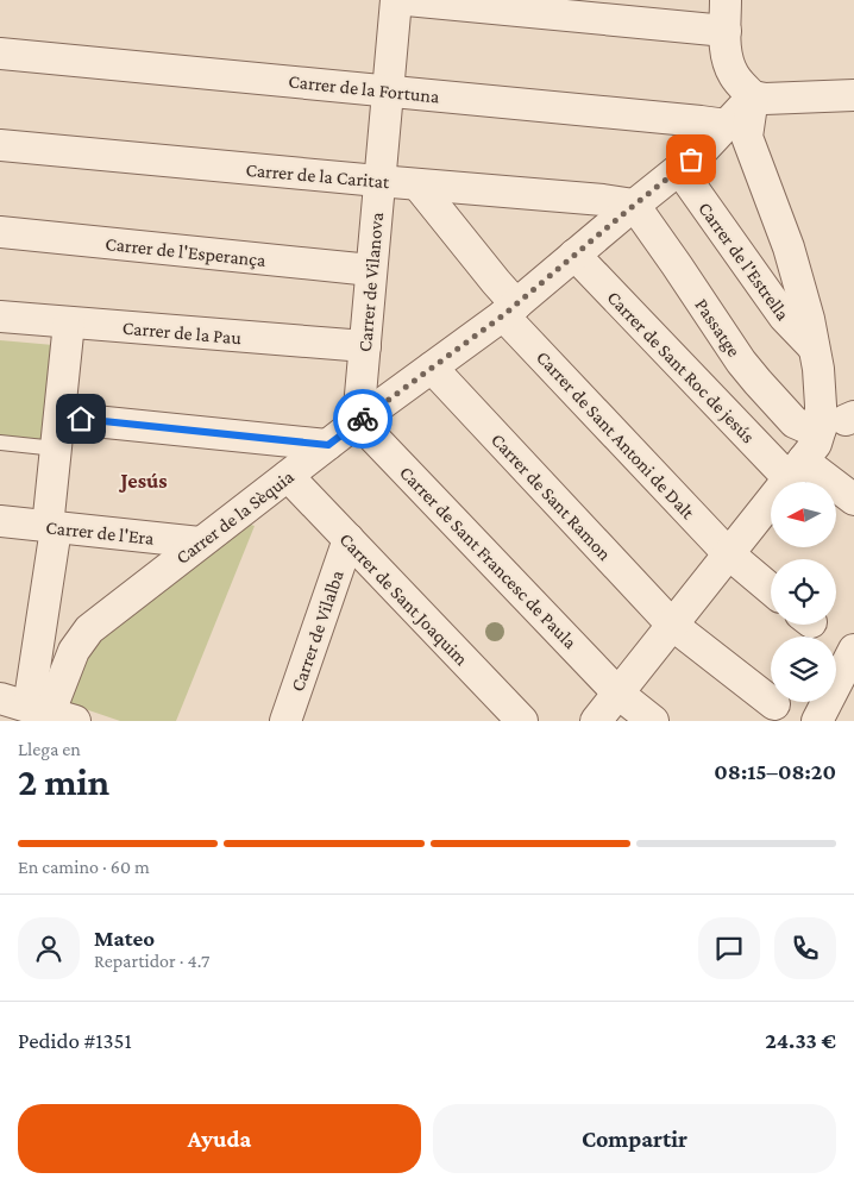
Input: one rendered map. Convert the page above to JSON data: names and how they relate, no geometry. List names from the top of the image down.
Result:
{
  "streets": {
    "street": [
      "Carrer de la Fortuna",
      "Carrer de la Caritat",
      "Carrer de l'Esperança",
      "Carrer de l'Estrella",
      "Carrer de Vilanova",
      "Passatge",
      "Carrer de la Pau",
      "Carrer de Sant Roc de jesús",
      "Carrer de Sant Antoni de Dalt",
      "Carrer de Sant Ramon",
      "Carrer de la Sèquia",
      "Carrer de l'Era",
      "Carrer de Sant Francesc de Paula",
      "Carrer de Sant Joaquim",
      "Carrer de Vilalba"
    ]
  },
  "crossings": [
    ["Carrer de la Fortuna", "Carrer de Vilanova"],
    ["Carrer de la Fortuna", "Carrer de la Sèquia"],
    ["Carrer de la Caritat", "Carrer de Vilanova"],
    ["Carrer de la Caritat", "Passatge"],
    ["Carrer de la Caritat", "Carrer de Sant Antoni de Dalt"],
    ["Carrer de la Caritat", "Carrer de la Sèquia"],
    ["Carrer de l'Esperança", "Carrer de Vilanova"],
    ["Carrer de l'Estrella", "Carrer de la Sèquia"],
    ["Carrer de Vilanova", "Carrer de la Pau"],
    ["Carrer de Vilanova", "Carrer de la Sèquia"],
    ["Carrer de Vilanova", "Carrer de Sant Francesc de Paula"],
    ["Passatge", "Carrer de la Sèquia"],
    ["Carrer de la Pau", "Carrer de la Sèquia"],
    ["Carrer de Sant Roc de jesús", "Carrer de la Sèquia"],
    ["Carrer de Sant Antoni de Dalt", "Carrer de la Sèquia"],
    ["Carrer de Sant Ramon", "Carrer de la Sèquia"],
    ["Carrer de la Sèquia", "Carrer de l'Era"],
    ["Carrer de la Sèquia", "Carrer de Sant Francesc de Paula"],
    ["Carrer de la Sèquia", "Carrer de Sant Joaquim"],
    ["Carrer de Sant Joaquim", "Carrer de Vilalba"]
  ],
  "districts": ["Jesús"],
  "north": "left",
  "page": {
    "heading": ["2 min", "Llega en", "08:15–08:20"],
    "panel": [
      "Mateo",
      "Repartidor · 4.7",
      "Pedido #1351",
      "24.33 €"
    ],
    "bar": "En camino · 60 m",
    "buttons": ["Ayuda", "Compartir"]
  }
}
